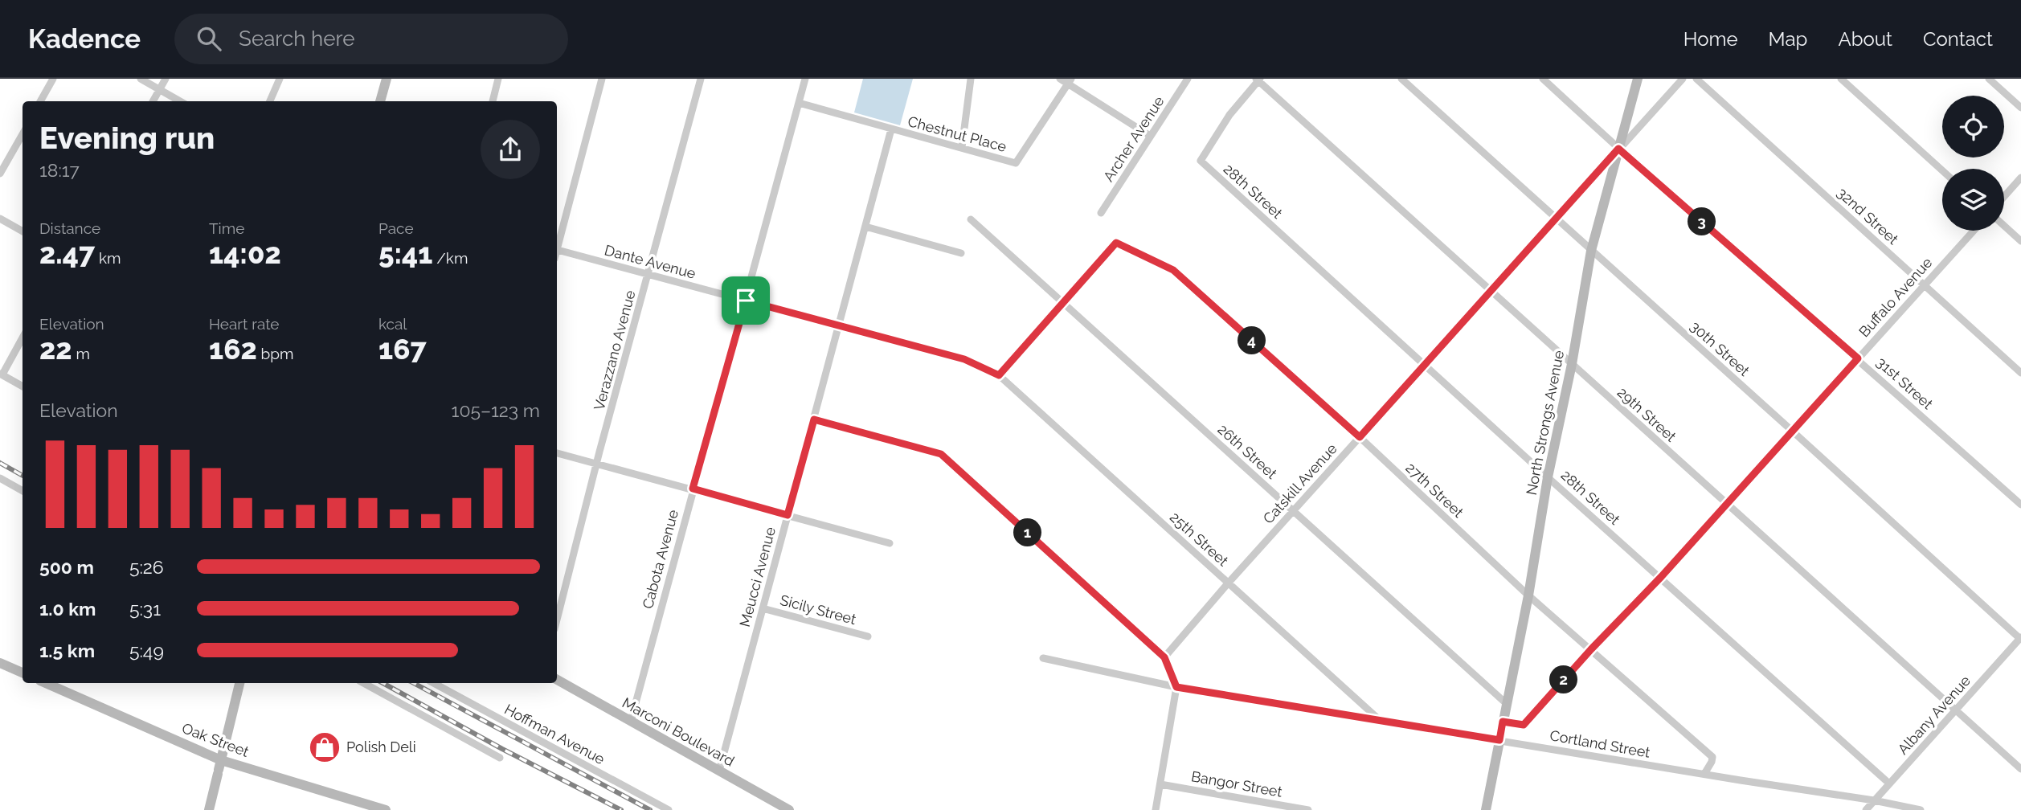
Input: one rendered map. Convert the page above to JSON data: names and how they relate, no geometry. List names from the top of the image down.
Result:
{
  "streets": {
    "street": [
      "Chestnut Place",
      "Archer Avenue",
      "28th Street",
      "32nd Street",
      "Dante Avenue",
      "Buffalo Avenue",
      "30th Street",
      "Verazzano Avenue",
      "31st Street",
      "29th Street",
      "North Strongs Avenue",
      "26th Street",
      "Catskill Avenue",
      "27th Street",
      "25th Street",
      "Cabota Avenue",
      "Meucci Avenue",
      "Sicily Street",
      "Albany Avenue",
      "Marconi Boulevard",
      "Hoffman Avenue",
      "Oak Street",
      "Cortland Street",
      "Bangor Street"
    ]
  },
  "crossings": [
    ["Chestnut Place", "Cabota Avenue"],
    ["Chestnut Place", "Meucci Avenue"],
    ["28th Street", "Buffalo Avenue"],
    ["28th Street", "29th Street"],
    ["28th Street", "North Strongs Avenue"],
    ["28th Street", "Catskill Avenue"],
    ["28th Street", "Albany Avenue"],
    ["32nd Street", "Buffalo Avenue"],
    ["Dante Avenue", "Verazzano Avenue"],
    ["Dante Avenue", "25th Street"],
    ["Dante Avenue", "Cabota Avenue"],
    ["Dante Avenue", "Meucci Avenue"],
    ["Buffalo Avenue", "30th Street"],
    ["Buffalo Avenue", "31st Street"],
    ["Buffalo Avenue", "29th Street"],
    ["Buffalo Avenue", "North Strongs Avenue"],
    ["Buffalo Avenue", "27th Street"],
    ["30th Street", "North Strongs Avenue"],
    ["30th Street", "Catskill Avenue"],
    ["30th Street", "Albany Avenue"],
    ["31st Street", "North Strongs Avenue"],
    ["31st Street", "Catskill Avenue"],
    ["29th Street", "North Strongs Avenue"],
    ["29th Street", "Catskill Avenue"],
    ["29th Street", "Albany Avenue"],
    ["North Strongs Avenue", "26th Street"],
    ["North Strongs Avenue", "Catskill Avenue"],
    ["North Strongs Avenue", "27th Street"],
    ["North Strongs Avenue", "Cortland Street"],
    ["26th Street", "Catskill Avenue"],
    ["26th Street", "27th Street"],
    ["Catskill Avenue", "27th Street"],
    ["Catskill Avenue", "25th Street"],
    ["27th Street", "Cortland Street"],
    ["25th Street", "Cortland Street"],
    ["Cabota Avenue", "Marconi Boulevard"],
    ["Meucci Avenue", "Sicily Street"],
    ["Meucci Avenue", "Marconi Boulevard"],
    ["Albany Avenue", "Cortland Street"]
  ],
  "places": {
    "shop": ["Polish Deli"]
  },
  "page": {
    "header": "Kadence",
    "search": "Search here",
    "nav": [
      "Home",
      "Map",
      "About",
      "Contact"
    ],
    "heading": ["Evening run", "18:17"],
    "stats": [
      ["Distance", "2.47 km"],
      ["Time", "14:02"],
      ["Pace", "5:41 /km"],
      ["Elevation", "22 m"],
      ["Heart rate", "162 bpm"],
      ["kcal", "167"]
    ],
    "pins": [
      "3",
      "4",
      "1",
      "2"
    ],
    "chart": ["Elevation", "105–123 m"],
    "list": [
      {
        "name": "500 m",
        "note": "5:26"
      },
      {
        "name": "1.0 km",
        "note": "5:31"
      },
      {
        "name": "1.5 km",
        "note": "5:49"
      }
    ]
  }
}
